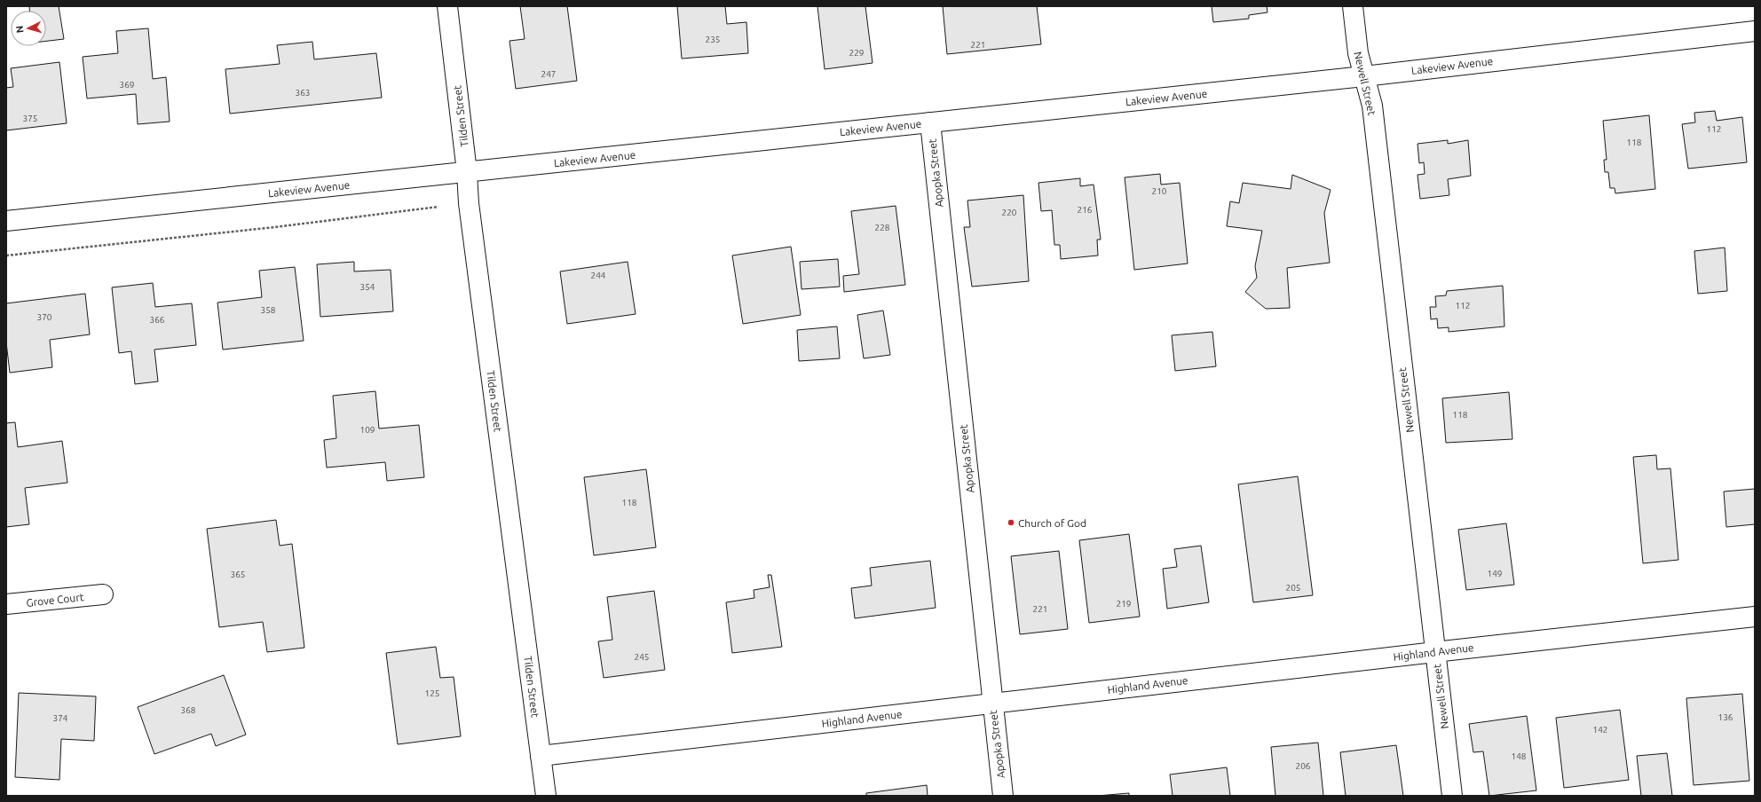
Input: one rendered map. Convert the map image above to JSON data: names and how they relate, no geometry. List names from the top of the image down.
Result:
{
  "streets": {
    "street": [
      "Lakeview Avenue",
      "Newell Street",
      "Tilden Street",
      "Apopka Street",
      "Grove Court",
      "Highland Avenue"
    ]
  },
  "crossings": [
    ["Lakeview Avenue", "Newell Street"],
    ["Lakeview Avenue", "Tilden Street"],
    ["Lakeview Avenue", "Apopka Street"],
    ["Newell Street", "Highland Avenue"],
    ["Tilden Street", "Highland Avenue"],
    ["Apopka Street", "Highland Avenue"]
  ],
  "places": ["Church of God"],
  "house_numbers": [
    "235",
    "221",
    "229",
    "247",
    "369",
    "363",
    "375",
    "112",
    "118",
    "210",
    "216",
    "220",
    "228",
    "244",
    "354",
    "112",
    "358",
    "370",
    "366",
    "118",
    "109",
    "118",
    "149",
    "365",
    "205",
    "219",
    "221",
    "245",
    "125",
    "368",
    "136",
    "374",
    "142",
    "148",
    "206"
  ],
  "north": "left"
}
